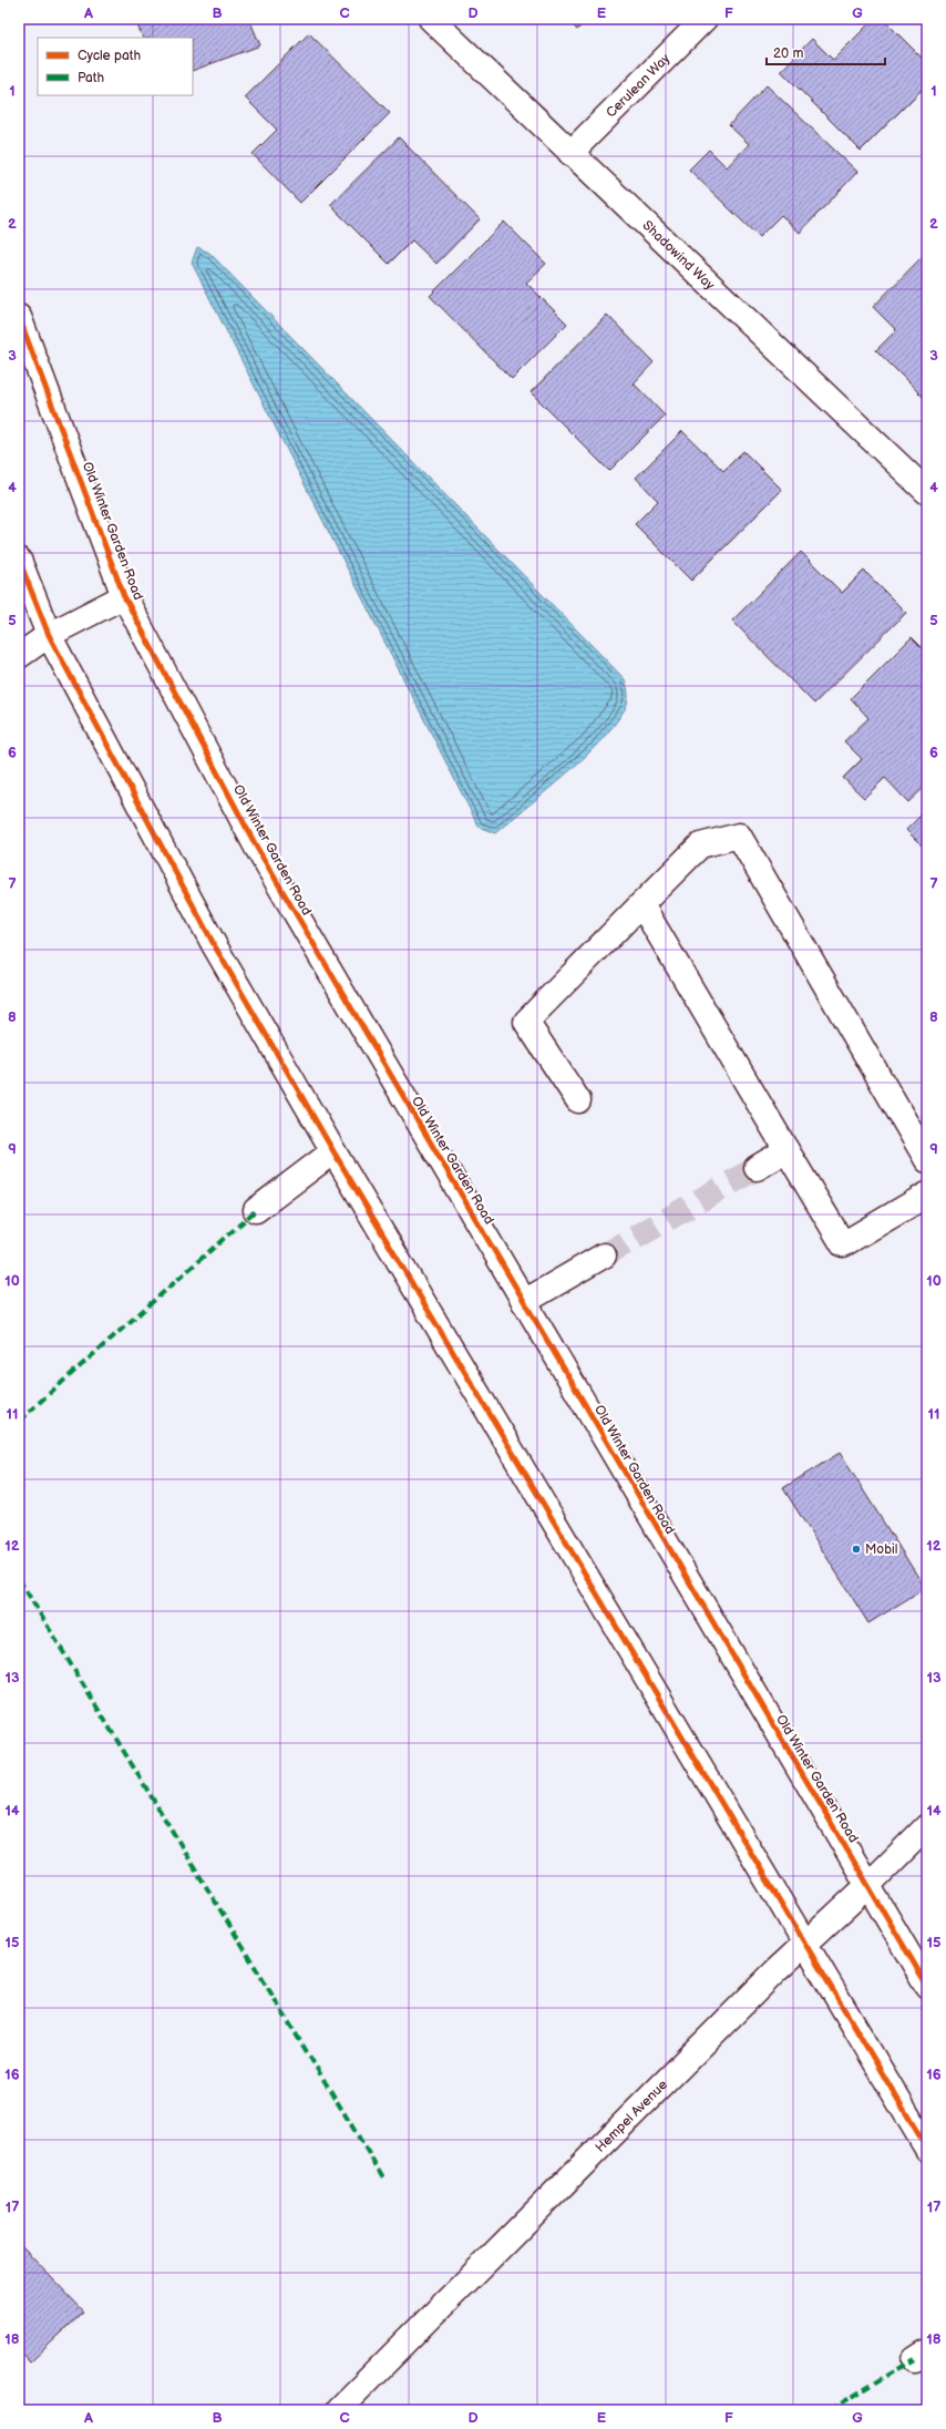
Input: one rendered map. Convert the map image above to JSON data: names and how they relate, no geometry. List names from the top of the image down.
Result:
{
  "streets": {
    "main road": [
      "Cerulean Way",
      "Shadowind Way",
      "Old Winter Garden Road",
      "Hempel Avenue"
    ]
  },
  "crossings": [
    ["Cerulean Way", "Shadowind Way"],
    ["Old Winter Garden Road", "Hempel Avenue"]
  ],
  "places": ["Mobil"],
  "legend": ["Cycle path", "Path"],
  "scale_bar": "20 m",
  "grid": {
    "columns": [
      "A",
      "B",
      "C",
      "D",
      "E",
      "F",
      "G"
    ],
    "rows": [
      "1",
      "2",
      "3",
      "4",
      "5",
      "6",
      "7",
      "8",
      "9",
      "10",
      "11",
      "12",
      "13",
      "14",
      "15",
      "16",
      "17",
      "18"
    ]
  }
}
